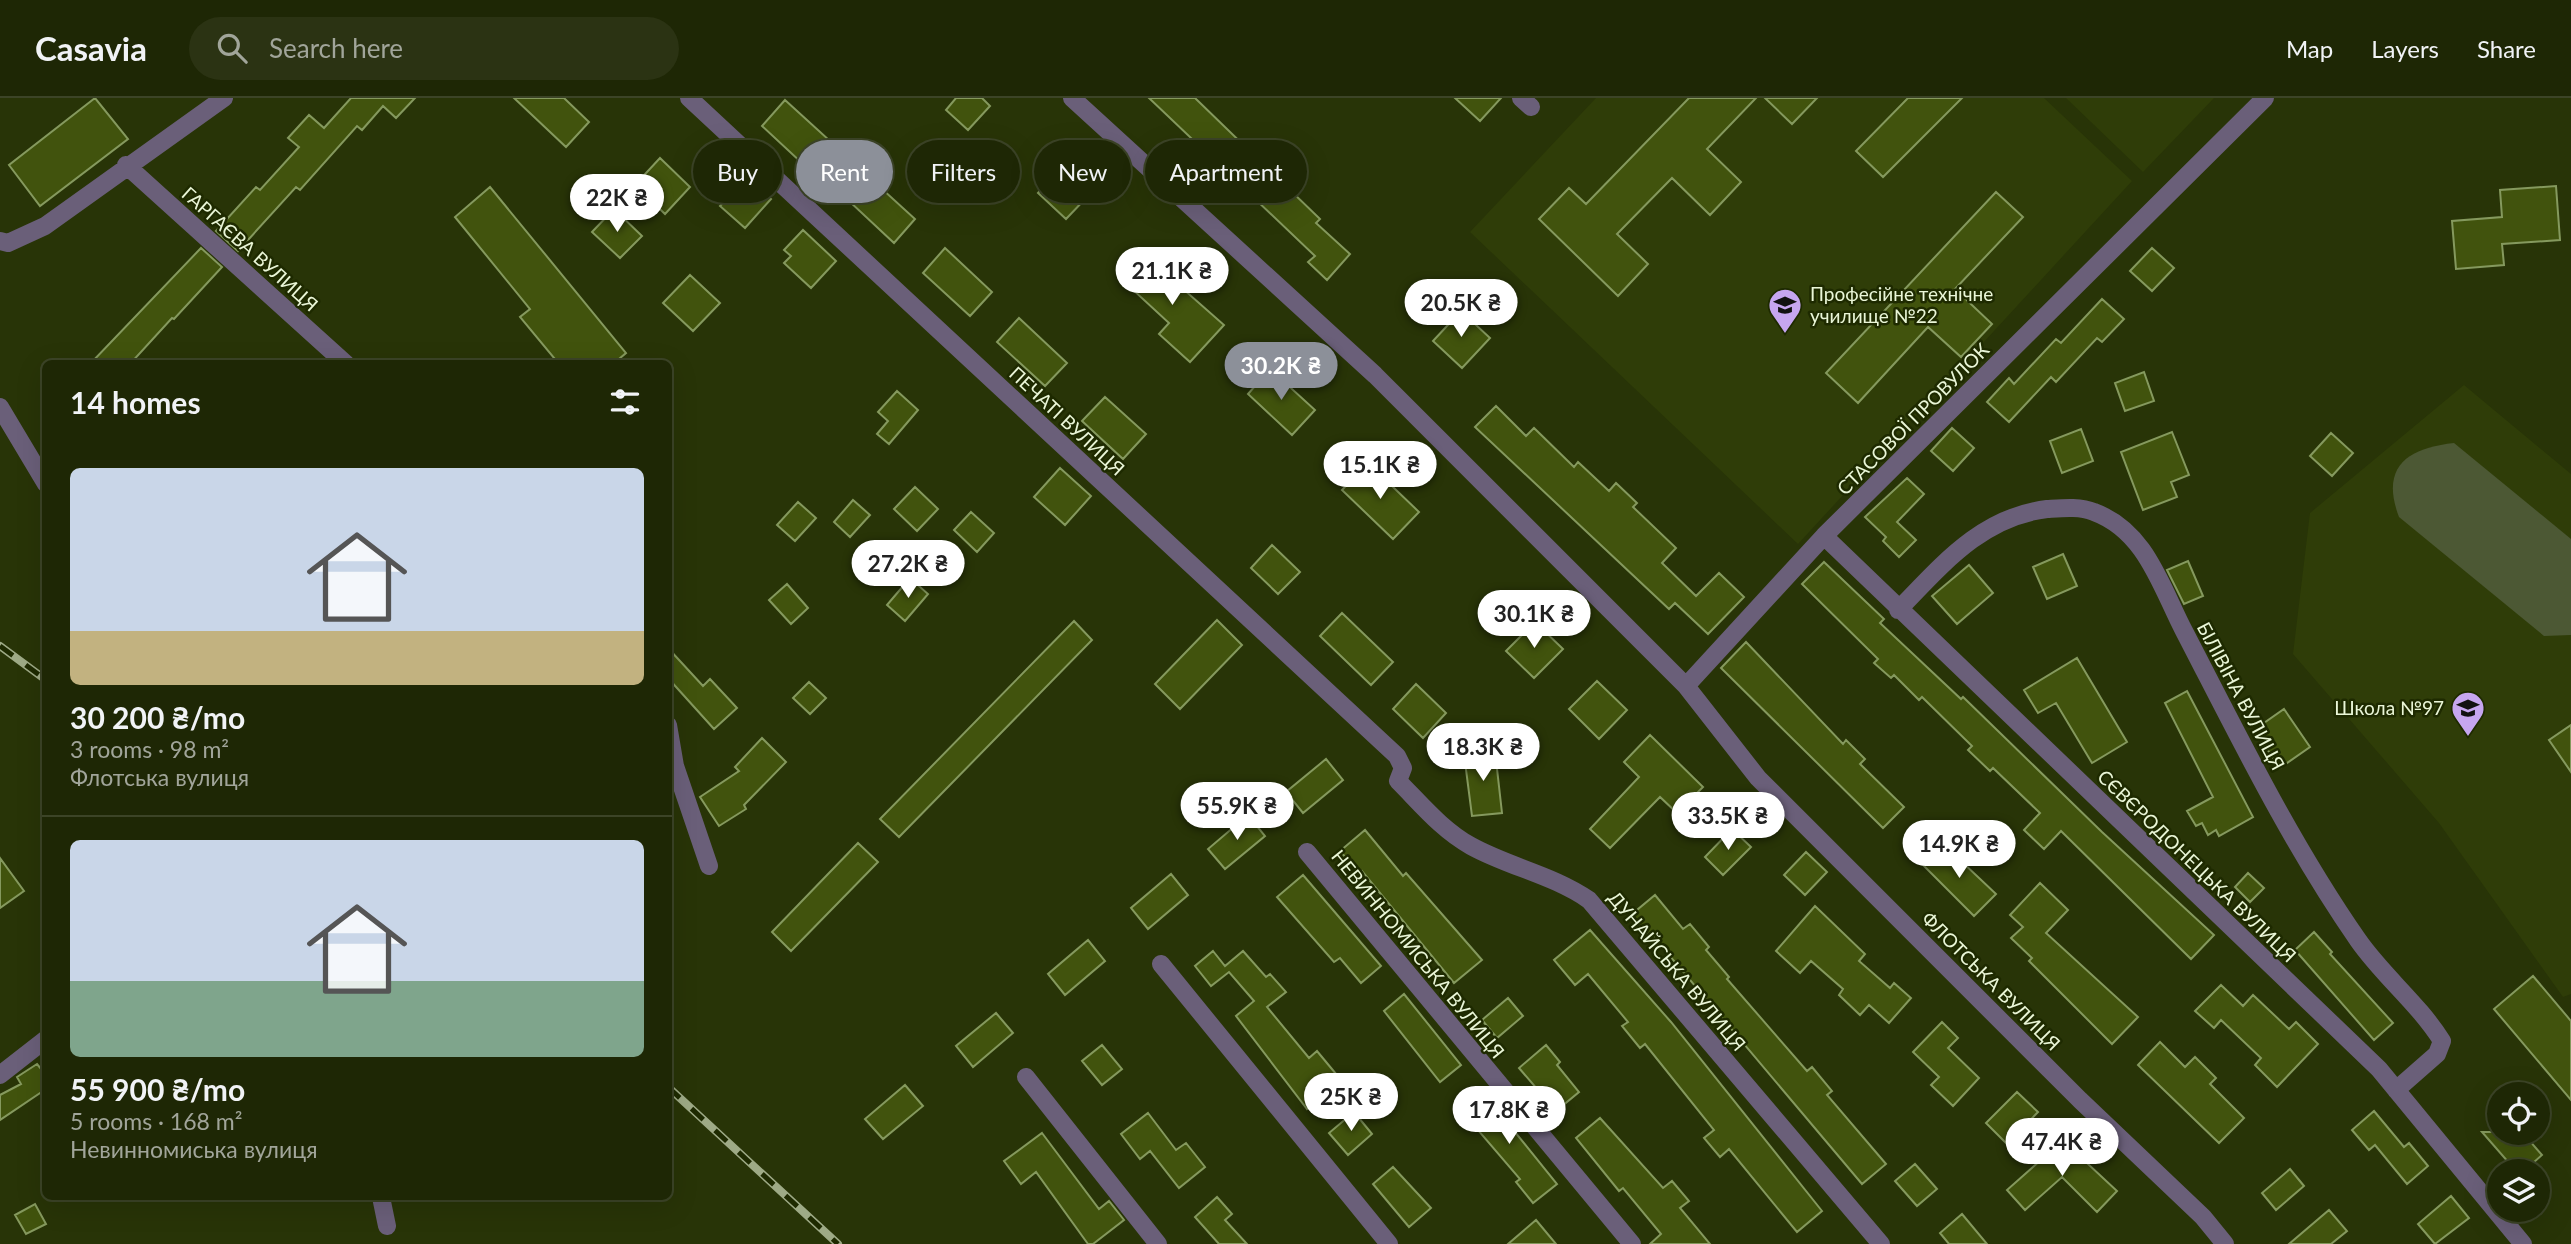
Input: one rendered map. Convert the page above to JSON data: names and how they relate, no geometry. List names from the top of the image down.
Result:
{
  "streets": {
    "street": [
      "ГАРГАЄВА ВУЛИЦЯ",
      "СТАСОВОЇ ПРОВУЛОК",
      "ПЕЧАТІ ВУЛИЦЯ",
      "БІЛІВІНА ВУЛИЦЯ",
      "СЄВЄРОДОНЕЦЬКА ВУЛИЦЯ",
      "НЕВИННОМИСЬКА ВУЛИЦЯ",
      "ДУНАЙСЬКА ВУЛИЦЯ",
      "ФЛОТСЬКА ВУЛИЦЯ"
    ]
  },
  "crossings": [
    ["СТАСОВОЇ ПРОВУЛОК", "СЄВЄРОДОНЕЦЬКА ВУЛИЦЯ"],
    ["СТАСОВОЇ ПРОВУЛОК", "ФЛОТСЬКА ВУЛИЦЯ"],
    ["ПЕЧАТІ ВУЛИЦЯ", "ДУНАЙСЬКА ВУЛИЦЯ"],
    ["БІЛІВІНА ВУЛИЦЯ", "СЄВЄРОДОНЕЦЬКА ВУЛИЦЯ"]
  ],
  "places": {
    "school or university": ["Професійне технічне училище №22", "Школа №97"]
  },
  "page": {
    "header": "Casavia",
    "search": "Search here",
    "nav": ["Map", "Layers", "Share"],
    "chip": [
      "Buy",
      "Rent",
      "Filters",
      "New",
      "Apartment"
    ],
    "price": [
      "22K ₴",
      "21.1K ₴",
      "20.5K ₴",
      "30.2K ₴",
      "15.1K ₴",
      "27.2K ₴",
      "30.1K ₴",
      "18.3K ₴",
      "55.9K ₴",
      "33.5K ₴",
      "14.9K ₴",
      "25K ₴",
      "17.8K ₴",
      "47.4K ₴"
    ],
    "heading": "14 homes",
    "list": [
      {
        "name": "30 200 ₴/mo",
        "note": "3 rooms · 98 m² · Флотська вулиця"
      },
      {
        "name": "55 900 ₴/mo",
        "note": "5 rooms · 168 m² · Невинномиська вулиця"
      }
    ]
  }
}
